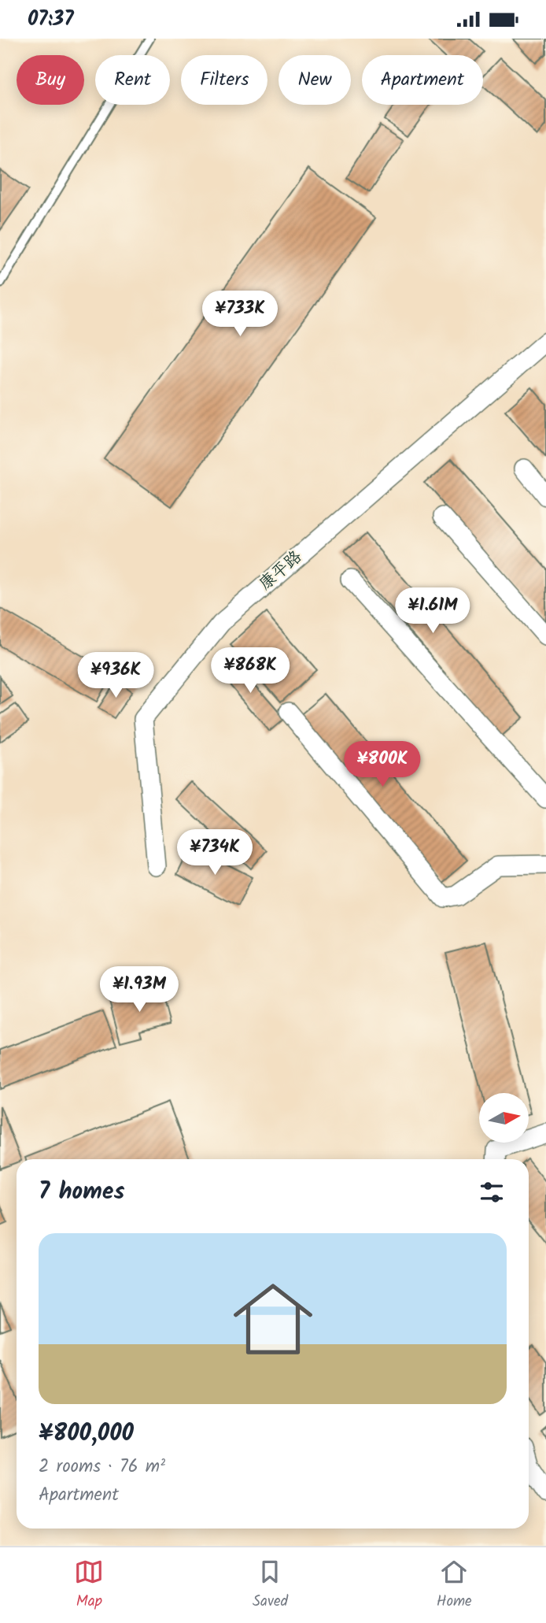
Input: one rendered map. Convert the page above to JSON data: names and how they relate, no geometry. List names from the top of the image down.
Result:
{
  "streets": {
    "street": ["康平路"]
  },
  "north": "right",
  "page": {
    "status": "07:37",
    "chip": [
      "Buy",
      "Rent",
      "Filters",
      "New",
      "Apartment"
    ],
    "price": [
      "¥733K",
      "¥1.61M",
      "¥868K",
      "¥936K",
      "¥800K",
      "¥734K",
      "¥1.93M"
    ],
    "heading": "7 homes",
    "list": [
      {
        "name": "¥800,000",
        "note": "2 rooms · 76 m² · Apartment"
      }
    ],
    "tabs": ["Map", "Saved", "Home"]
  }
}
